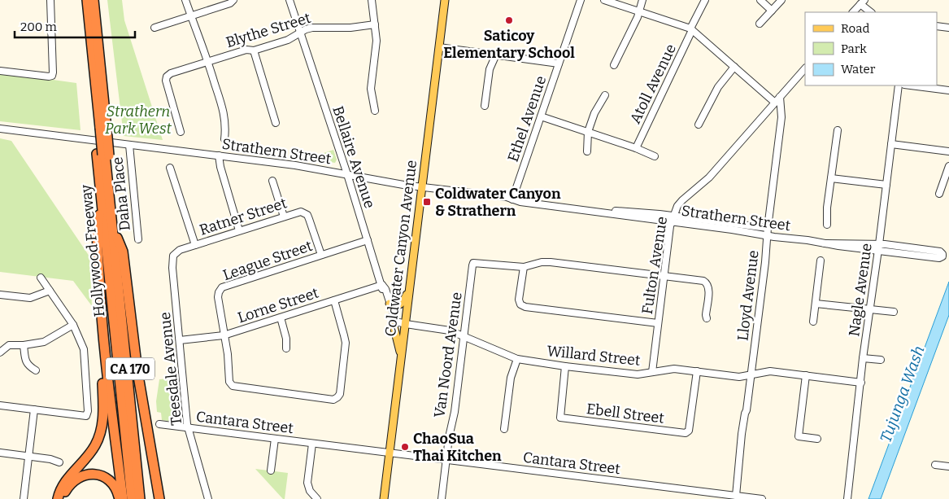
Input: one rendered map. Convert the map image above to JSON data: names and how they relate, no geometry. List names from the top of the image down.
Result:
{
  "streets": {
    "highway": ["Hollywood Freeway", "CA 170"],
    "main road": ["Coldwater Canyon Avenue"],
    "street": [
      "Blythe Street",
      "Atoll Avenue",
      "Ethel Avenue",
      "Strathern Street",
      "Bellaire Avenue",
      "Daha Place",
      "Ratner Street",
      "League Street",
      "Fulton Avenue",
      "Nagle Avenue",
      "Lloyd Avenue",
      "Lorne Street",
      "Van Noord Avenue",
      "Willard Street",
      "Teesdale Avenue",
      "Ebell Street",
      "Cantara Street"
    ]
  },
  "crossings": [
    ["Blythe Street", "Bellaire Avenue"],
    ["Ethel Avenue", "Strathern Street"],
    ["Strathern Street", "Bellaire Avenue"],
    ["Strathern Street", "Daha Place"],
    ["Strathern Street", "Coldwater Canyon Avenue"],
    ["Strathern Street", "Fulton Avenue"],
    ["Strathern Street", "Nagle Avenue"],
    ["Strathern Street", "Lloyd Avenue"],
    ["Bellaire Avenue", "League Street"],
    ["Bellaire Avenue", "Lorne Street"],
    ["Bellaire Avenue", "Willard Street"],
    ["Ratner Street", "League Street"],
    ["Ratner Street", "Teesdale Avenue"],
    ["Coldwater Canyon Avenue", "Willard Street"],
    ["Coldwater Canyon Avenue", "Cantara Street"],
    ["League Street", "Lorne Street"],
    ["Fulton Avenue", "Lloyd Avenue"],
    ["Fulton Avenue", "Willard Street"],
    ["Nagle Avenue", "Willard Street"],
    ["Lloyd Avenue", "Willard Street"],
    ["Lloyd Avenue", "Cantara Street"],
    ["Lorne Street", "Teesdale Avenue"],
    ["Van Noord Avenue", "Willard Street"],
    ["Van Noord Avenue", "Cantara Street"],
    ["Willard Street", "Ebell Street"],
    ["Teesdale Avenue", "Cantara Street"]
  ],
  "water": ["Tujunga Wash"],
  "parks": ["Strathern Park West"],
  "places": {
    "other": ["Saticoy Elementary School", "ChaoSua Thai Kitchen"],
    "transit": ["Coldwater Canyon & Strathern"]
  },
  "legend": ["Road", "Park", "Water"],
  "scale_bar": "200 m"
}
